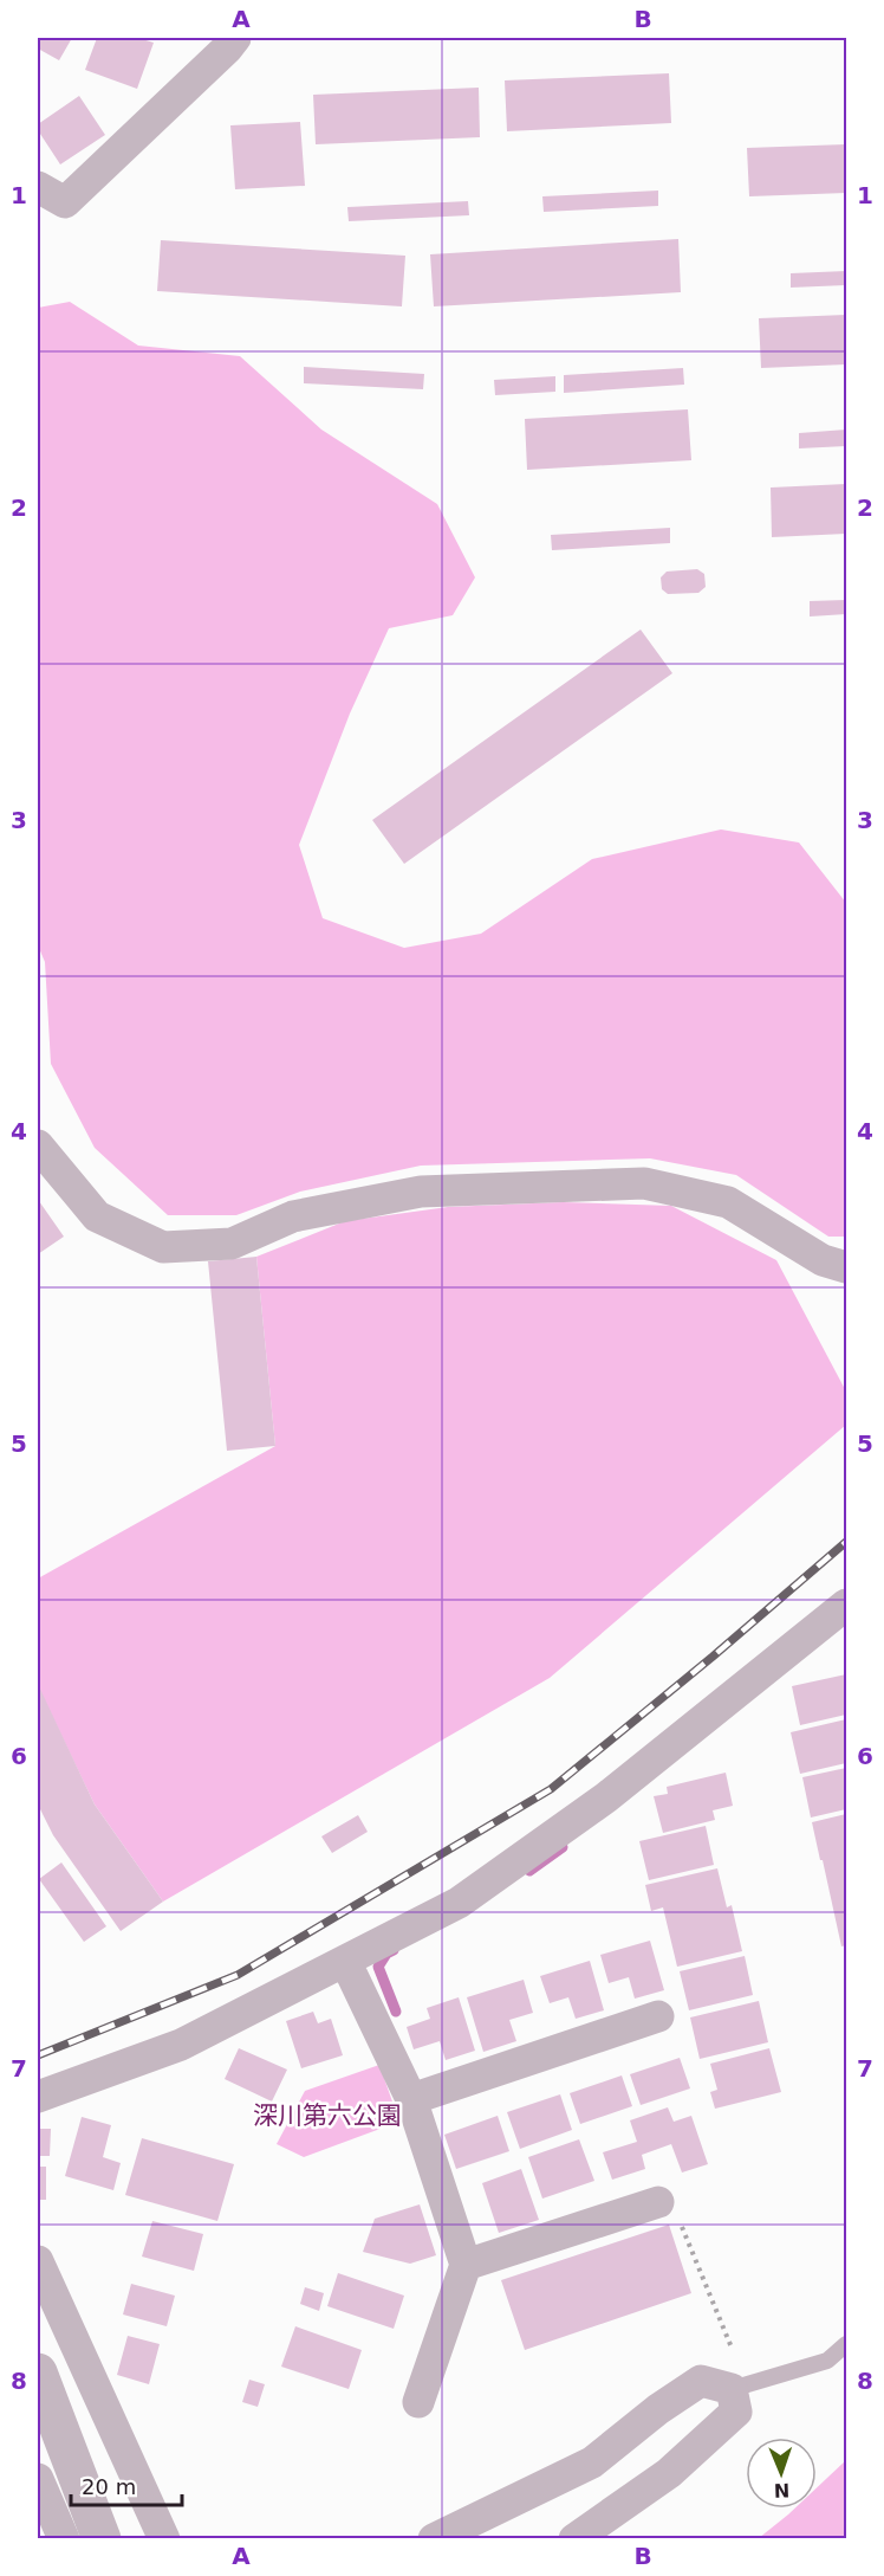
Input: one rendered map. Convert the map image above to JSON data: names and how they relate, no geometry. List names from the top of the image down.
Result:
{
  "parks": ["深川第六公園"],
  "scale_bar": "20 m",
  "north": "bottom",
  "grid": {
    "columns": ["A", "B"],
    "rows": [
      "1",
      "2",
      "3",
      "4",
      "5",
      "6",
      "7",
      "8"
    ]
  }
}
